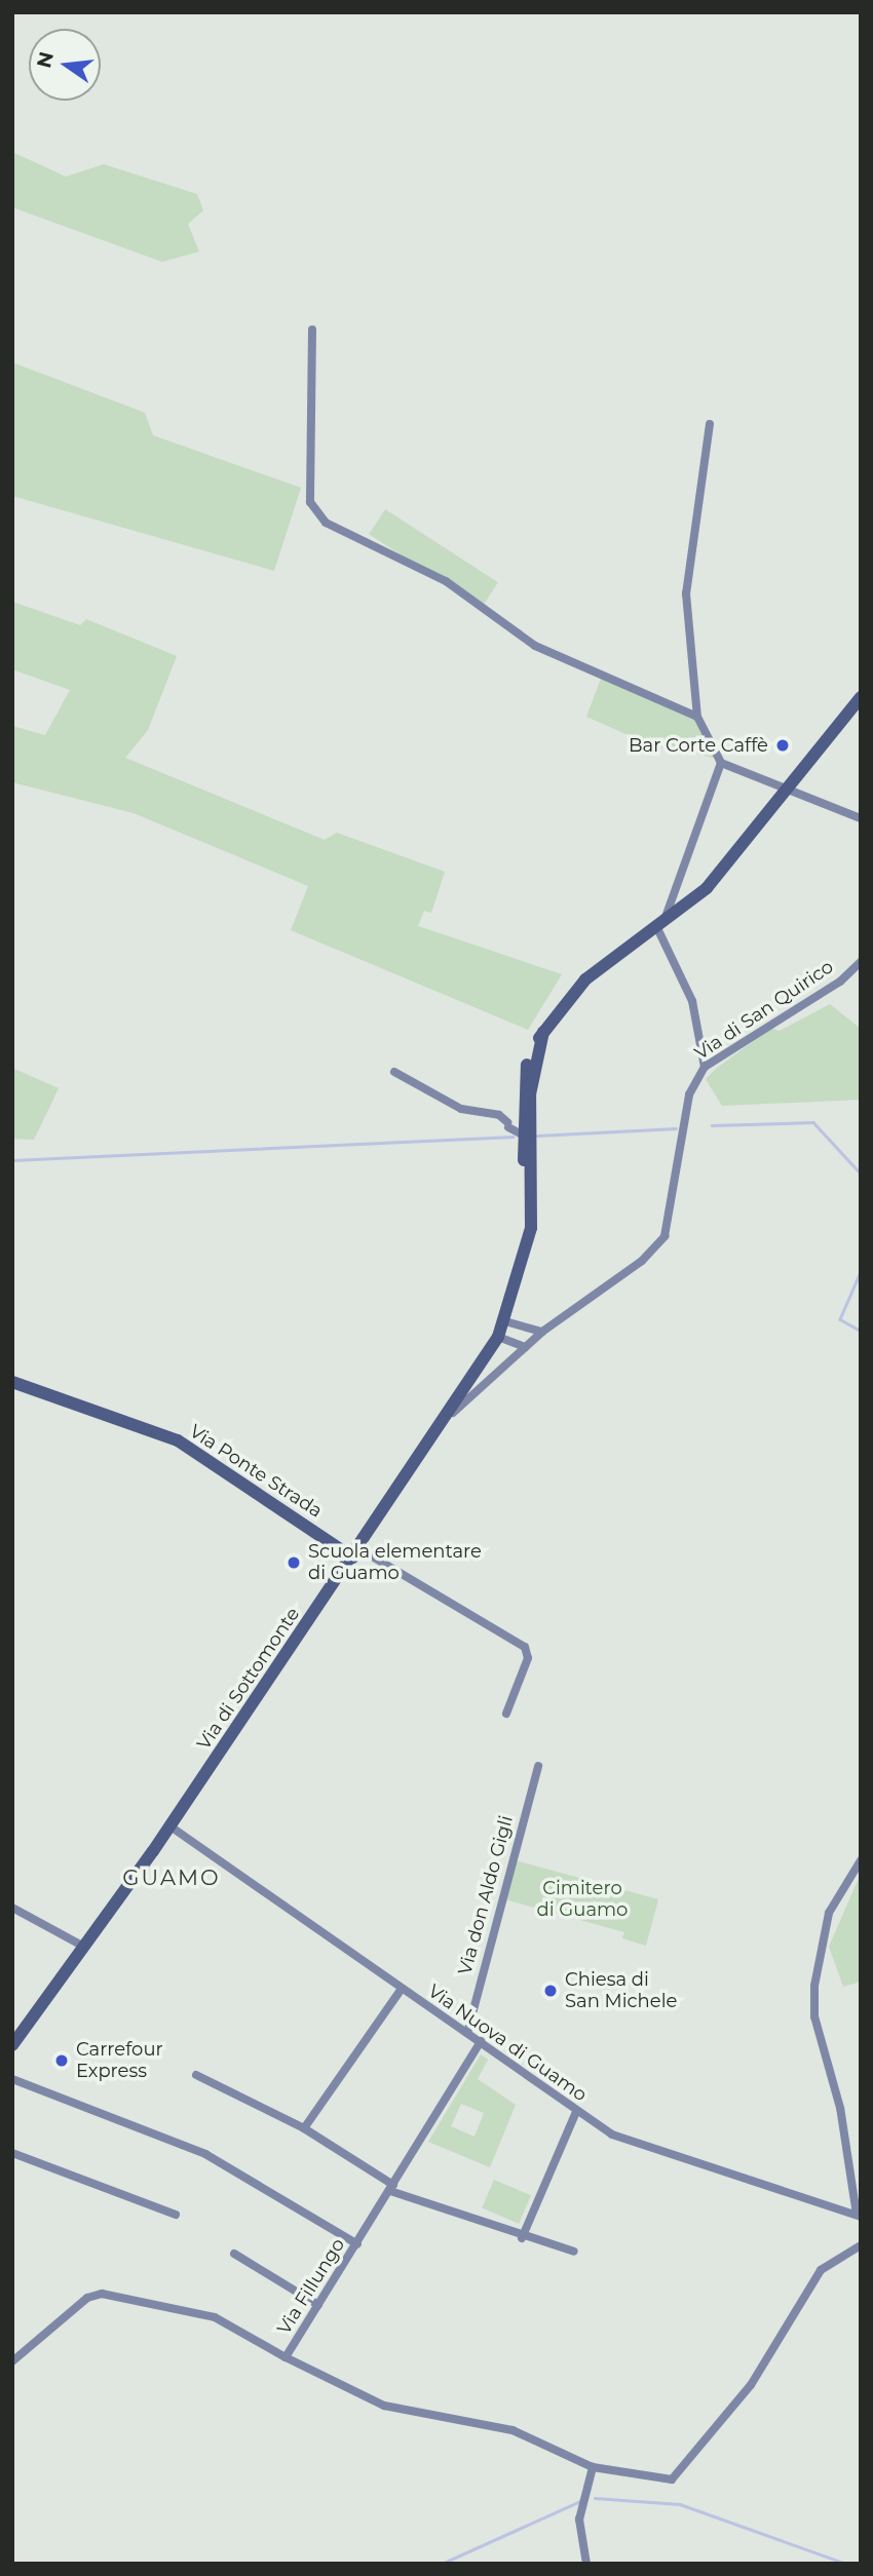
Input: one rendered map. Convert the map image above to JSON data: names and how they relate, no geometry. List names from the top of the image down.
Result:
{
  "streets": {
    "main road": ["Via Ponte Strada", "Via di Sottomonte"],
    "street": [
      "Via di San Quirico",
      "Via don Aldo Gigli",
      "Via Nuova di Guamo",
      "Via Fillungo"
    ]
  },
  "crossings": [
    ["Via di San Quirico", "Via di Sottomonte"],
    ["Via Ponte Strada", "Via di Sottomonte"],
    ["Via di Sottomonte", "Via Nuova di Guamo"],
    ["Via don Aldo Gigli", "Via Nuova di Guamo"],
    ["Via Nuova di Guamo", "Via Fillungo"]
  ],
  "districts": ["GUAMO"],
  "parks": ["Cimitero di Guamo"],
  "places": [
    "Bar Corte Caffè",
    "Scuola elementare di Guamo",
    "Chiesa di San Michele",
    "Carrefour Express"
  ],
  "north": "left"
}
